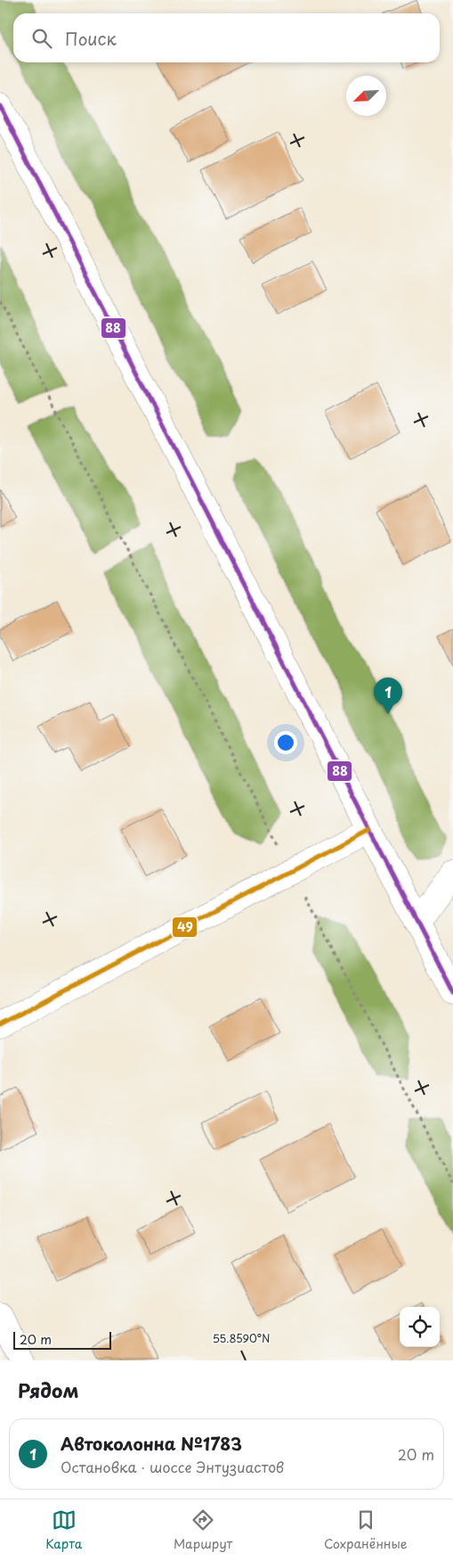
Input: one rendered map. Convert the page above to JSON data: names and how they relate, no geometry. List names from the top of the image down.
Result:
{
  "lines": ["transit line 88", "transit line 49"],
  "scale_bar": "20 m",
  "north": "bottom left",
  "page": {
    "search": "Поиск",
    "pins": "1",
    "scale": "20 m",
    "heading": "Рядом",
    "list": [
      {
        "mark": "1",
        "name": "Автоколонна №1783",
        "note": "Остановка · шоссе Энтузиастов",
        "value": "20 m"
      }
    ],
    "nav": ["Карта", "Маршрут", "Сохранённые"]
  },
  "coordinates": ["55.8590°N"]
}
